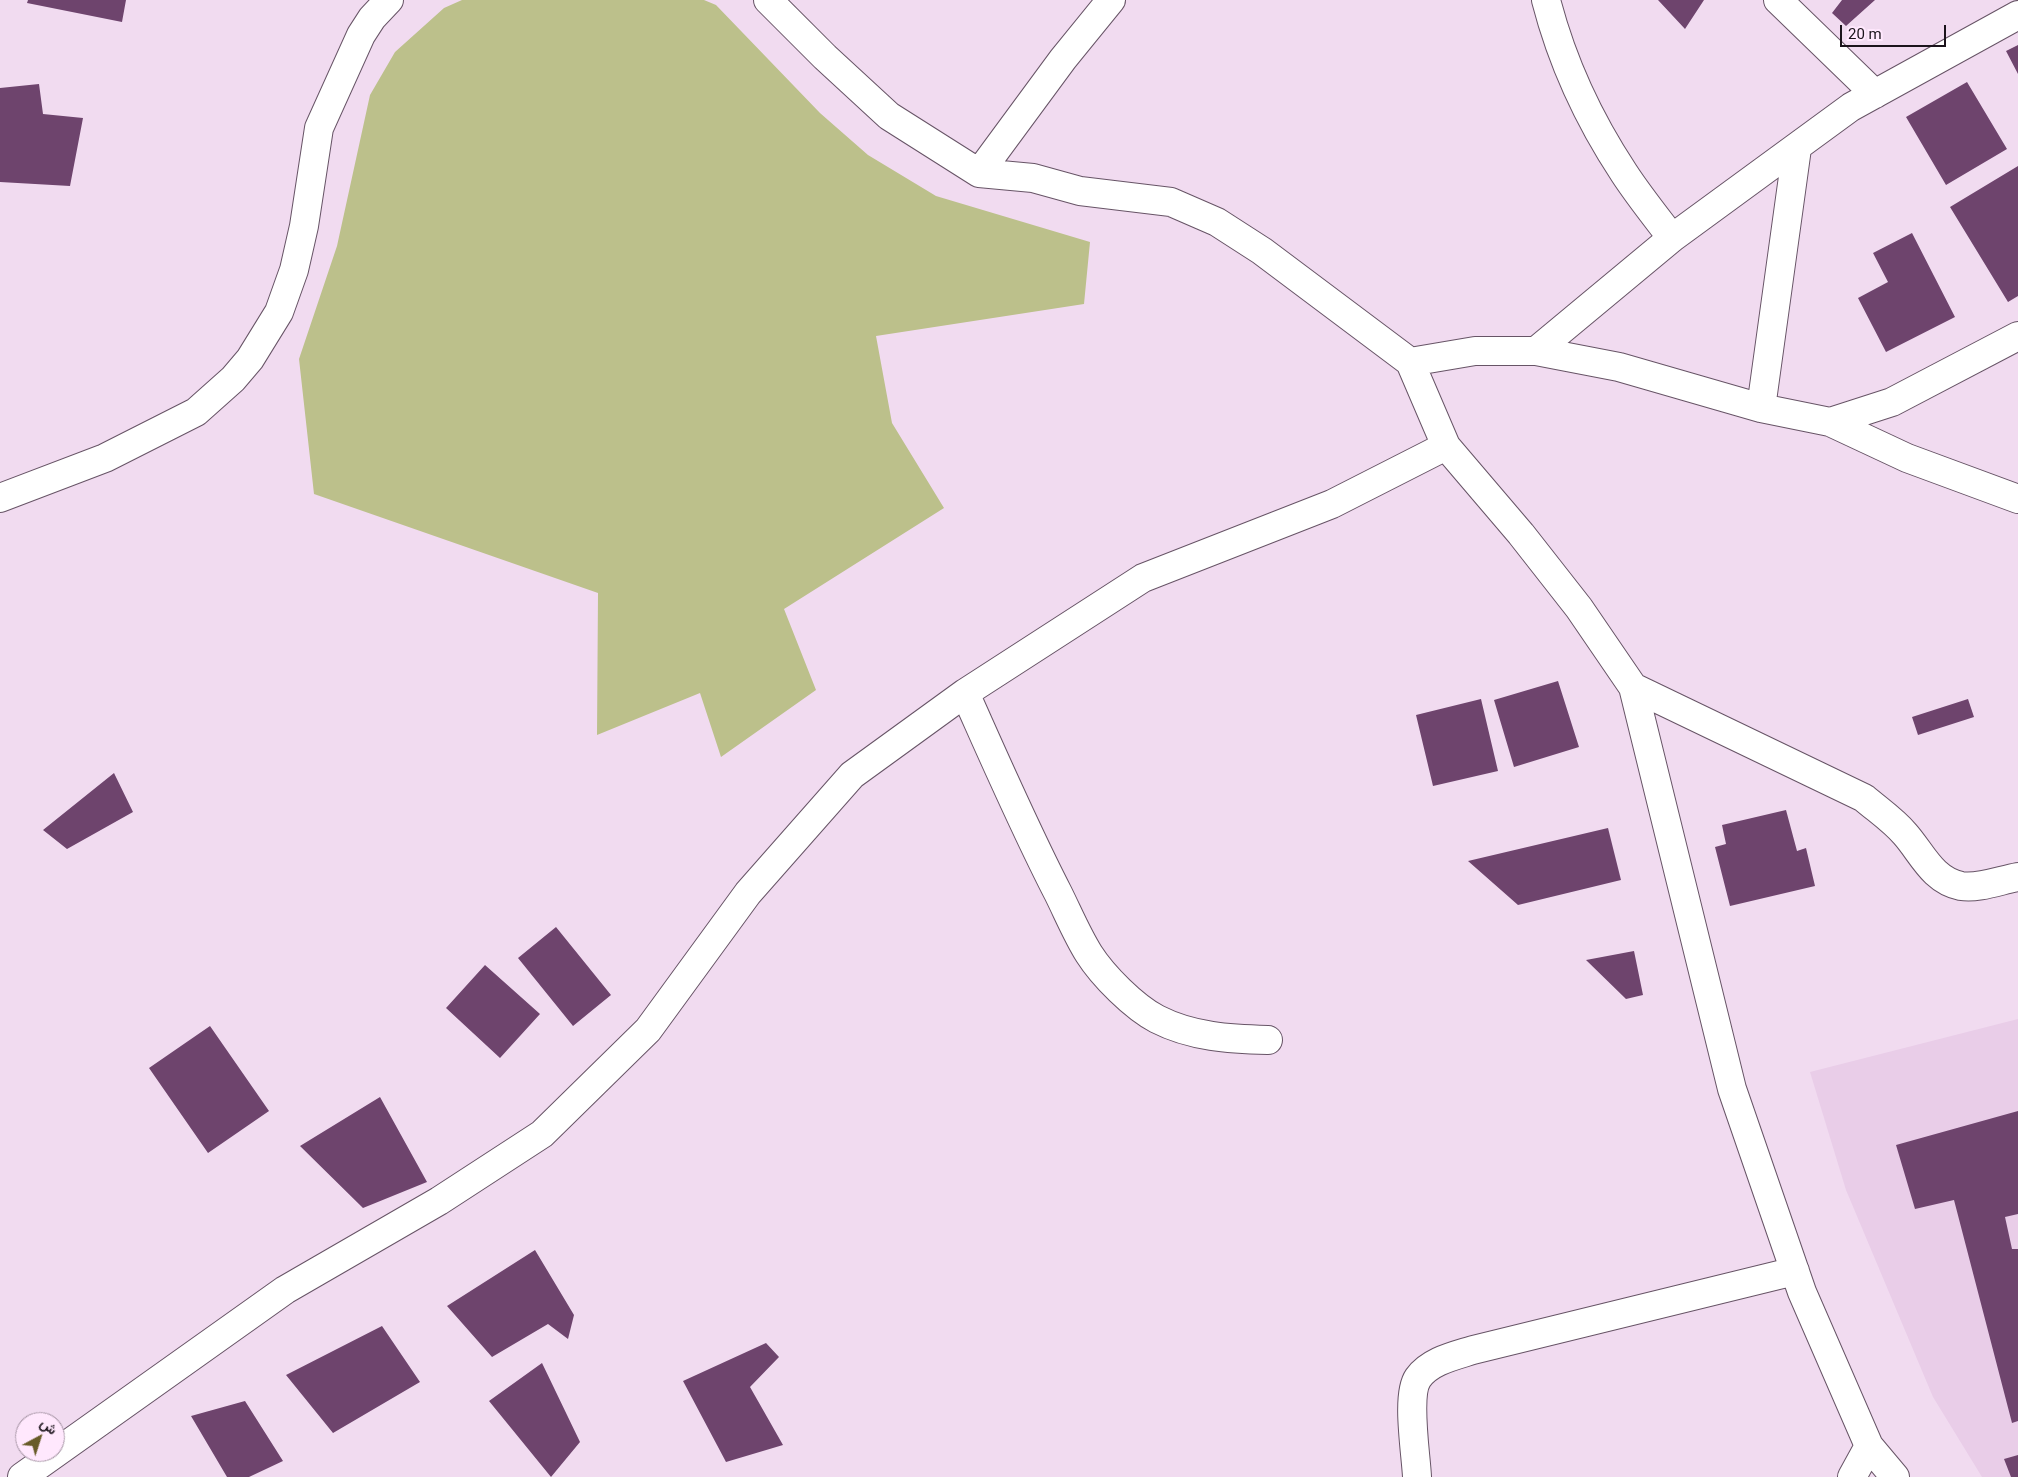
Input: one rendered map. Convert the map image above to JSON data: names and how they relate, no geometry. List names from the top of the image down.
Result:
{
  "scale_bar": "20 m",
  "north": "top right"
}
